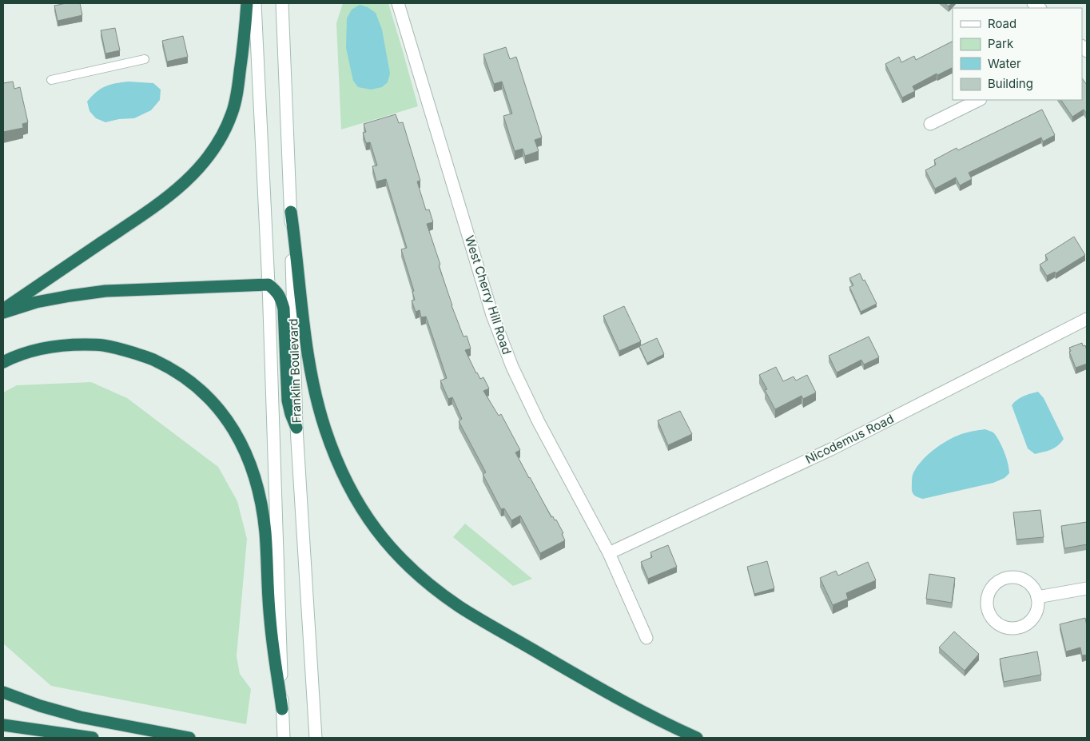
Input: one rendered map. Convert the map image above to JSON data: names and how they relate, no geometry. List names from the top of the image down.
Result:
{
  "streets": {
    "street": ["West Cherry Hill Road", "Franklin Boulevard", "Nicodemus Road"]
  },
  "crossings": [
    ["West Cherry Hill Road", "Nicodemus Road"]
  ],
  "legend": [
    "Road",
    "Park",
    "Water",
    "Building"
  ]
}
